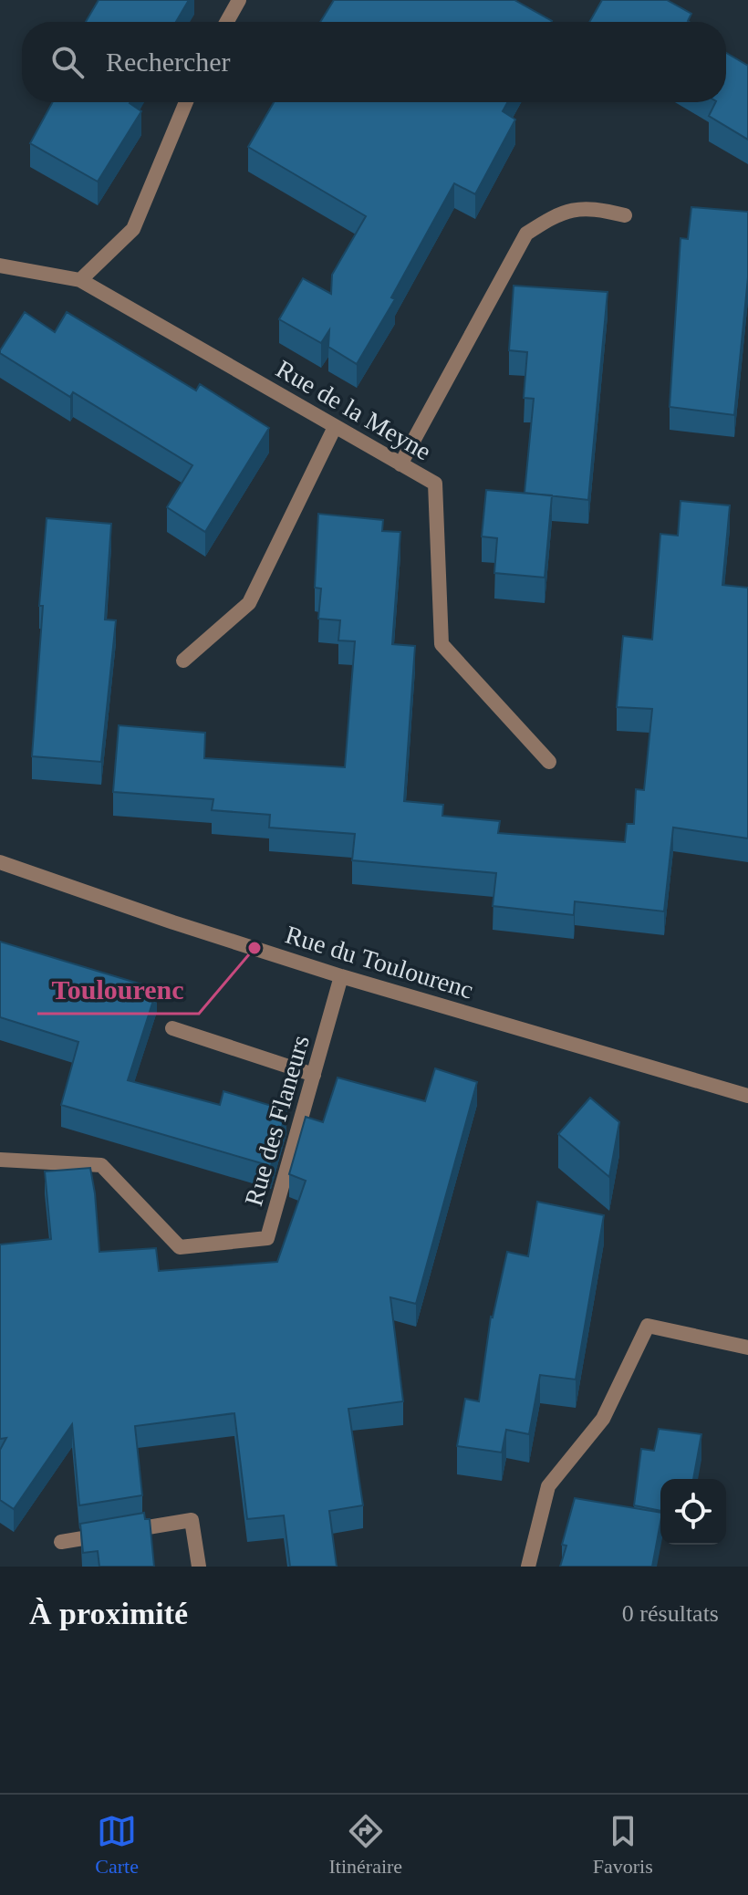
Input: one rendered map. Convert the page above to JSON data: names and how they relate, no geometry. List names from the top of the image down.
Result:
{
  "streets": {
    "street": ["Rue de la Meyne", "Rue du Toulourenc", "Rue des Flaneurs"]
  },
  "crossings": [
    ["Rue du Toulourenc", "Rue des Flaneurs"]
  ],
  "places": ["Toulourenc"],
  "page": {
    "search": "Rechercher",
    "heading": ["À proximité", "0 résultats"],
    "nav": ["Carte", "Itinéraire", "Favoris"]
  }
}
